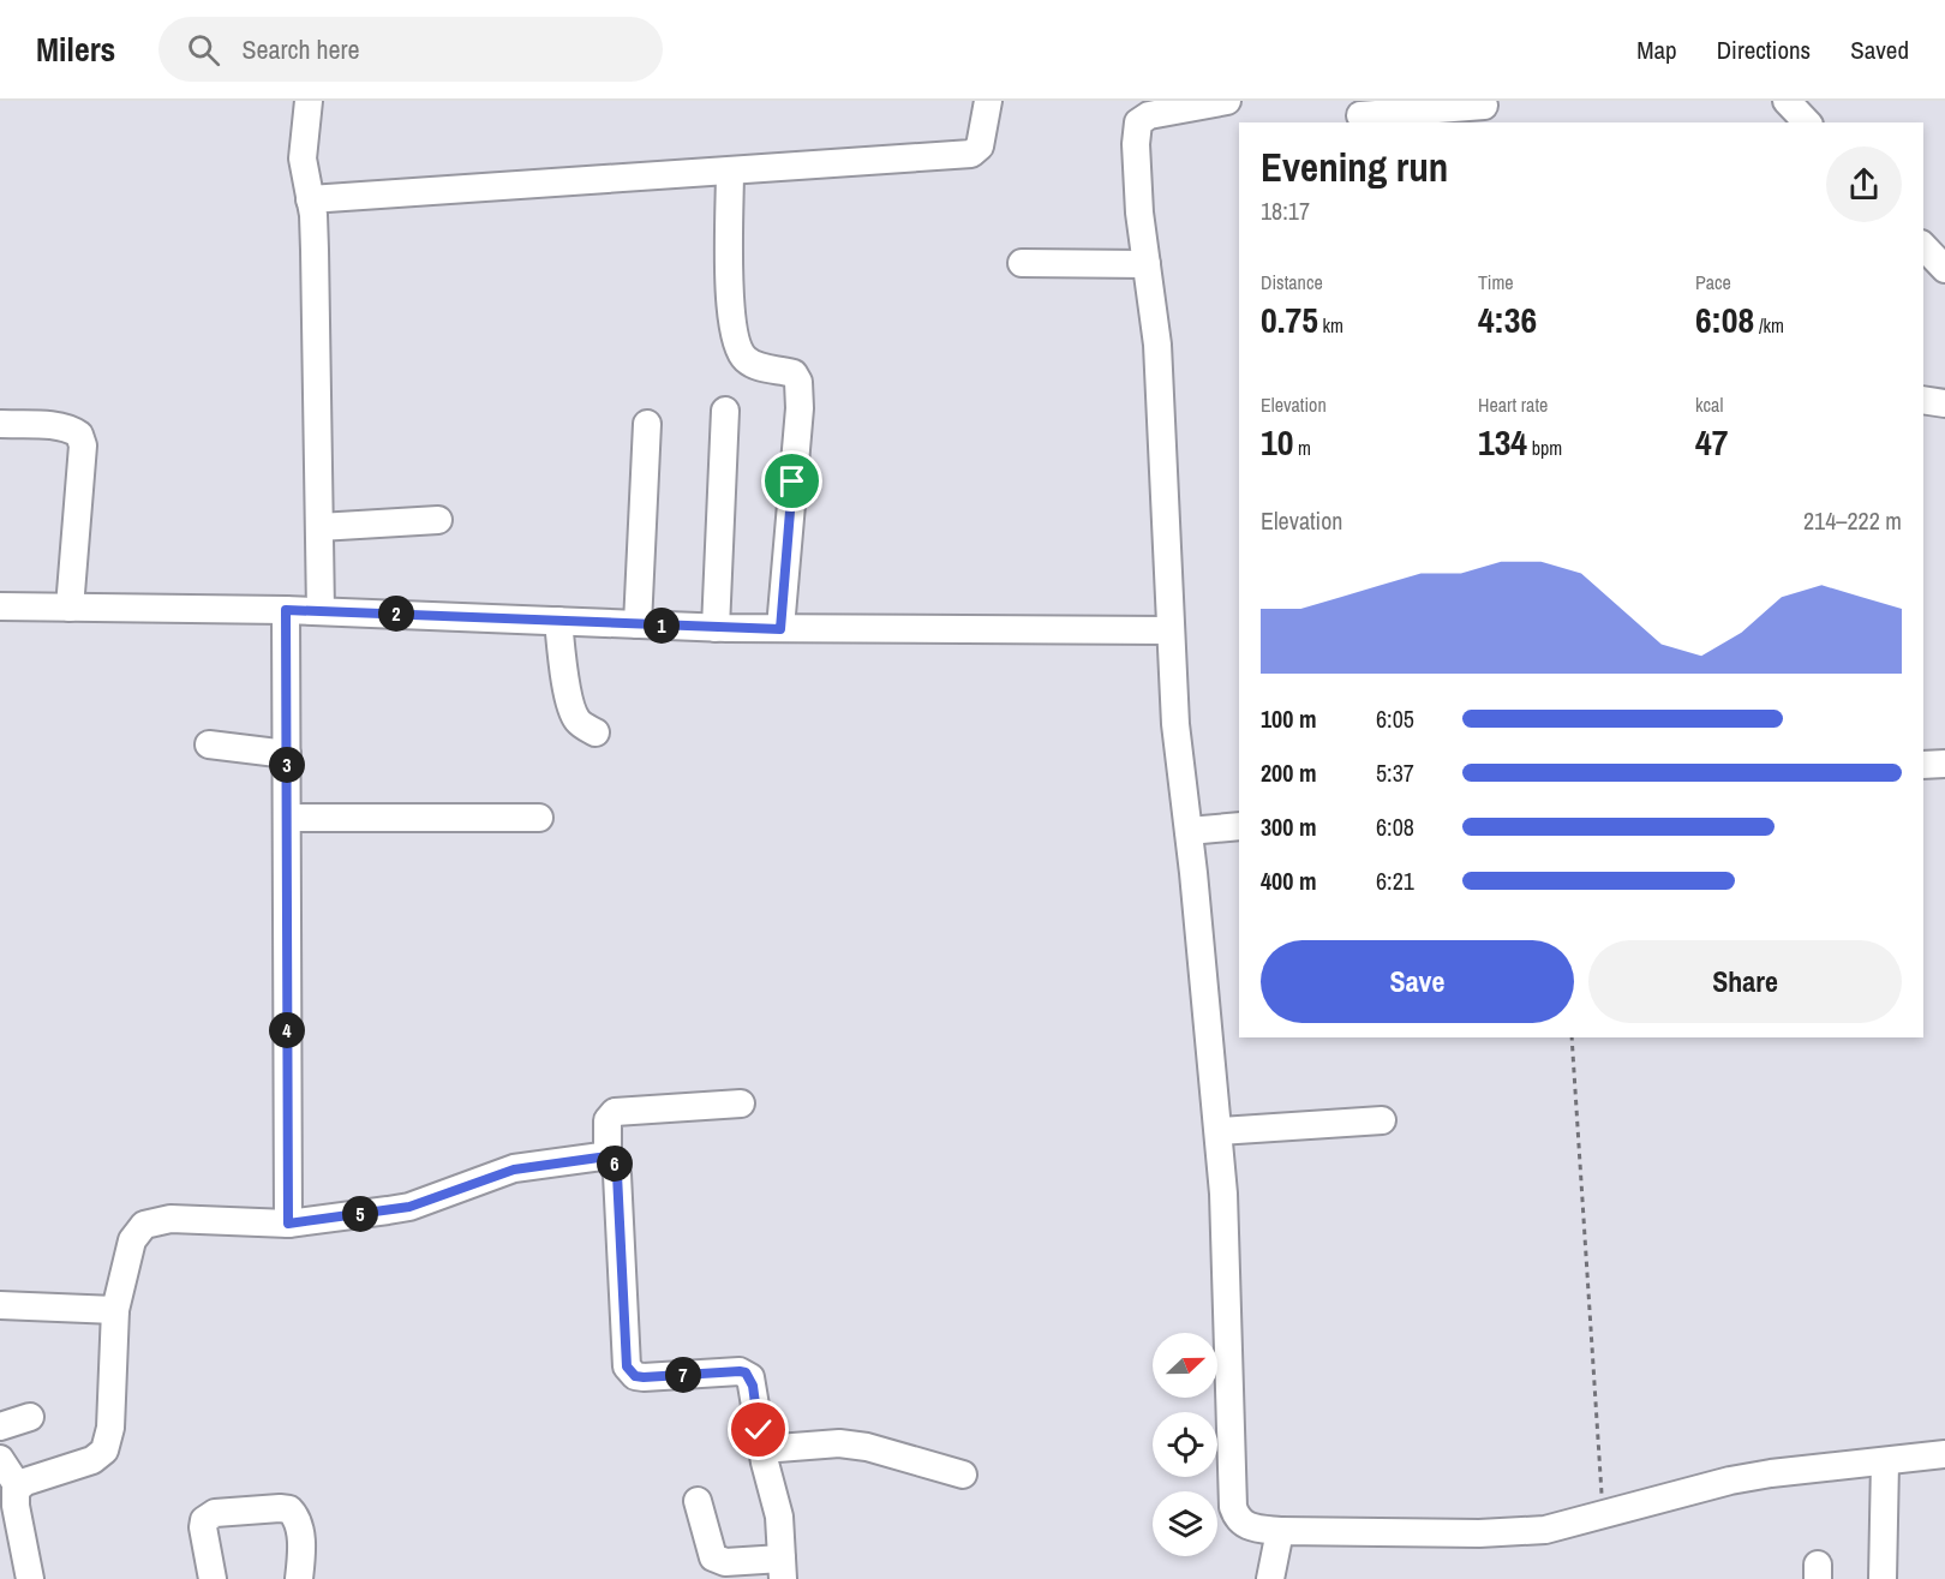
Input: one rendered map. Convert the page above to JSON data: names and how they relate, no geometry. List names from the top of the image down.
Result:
{
  "north": "right",
  "page": {
    "header": "Milers",
    "search": "Search here",
    "nav": ["Map", "Directions", "Saved"],
    "heading": ["Evening run", "18:17"],
    "stats": [
      ["Distance", "0.75 km"],
      ["Time", "4:36"],
      ["Pace", "6:08 /km"],
      ["Elevation", "10 m"],
      ["Heart rate", "134 bpm"],
      ["kcal", "47"]
    ],
    "chart": ["Elevation", "214–222 m"],
    "pins": [
      "2",
      "1",
      "3",
      "4",
      "6",
      "5",
      "7"
    ],
    "list": [
      {
        "name": "100 m",
        "note": "6:05"
      },
      {
        "name": "200 m",
        "note": "5:37"
      },
      {
        "name": "300 m",
        "note": "6:08"
      },
      {
        "name": "400 m",
        "note": "6:21"
      }
    ],
    "buttons": ["Save", "Share"]
  }
}
